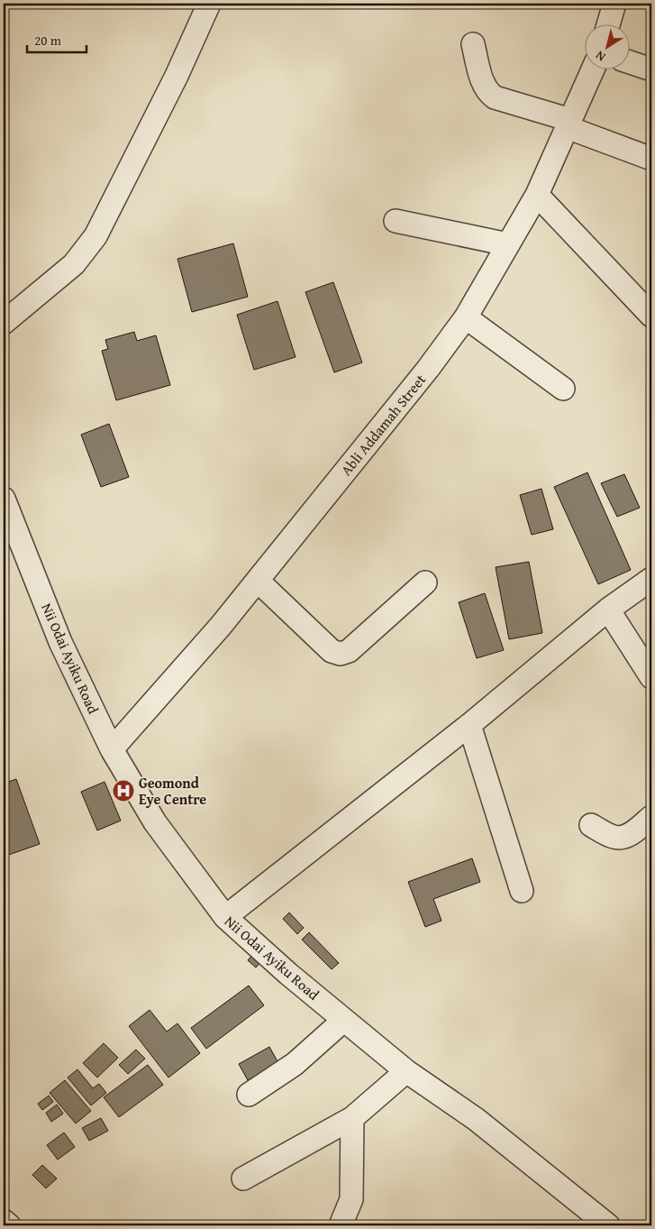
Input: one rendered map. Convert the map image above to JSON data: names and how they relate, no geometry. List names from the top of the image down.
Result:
{
  "streets": {
    "street": ["Abli Addamah Street", "Nii Odai Ayiku Road"]
  },
  "crossings": [
    ["Abli Addamah Street", "Nii Odai Ayiku Road"]
  ],
  "places": {
    "hospital": ["Geomond Eye Centre"]
  },
  "scale_bar": "20 m",
  "north": "bottom left"
}
